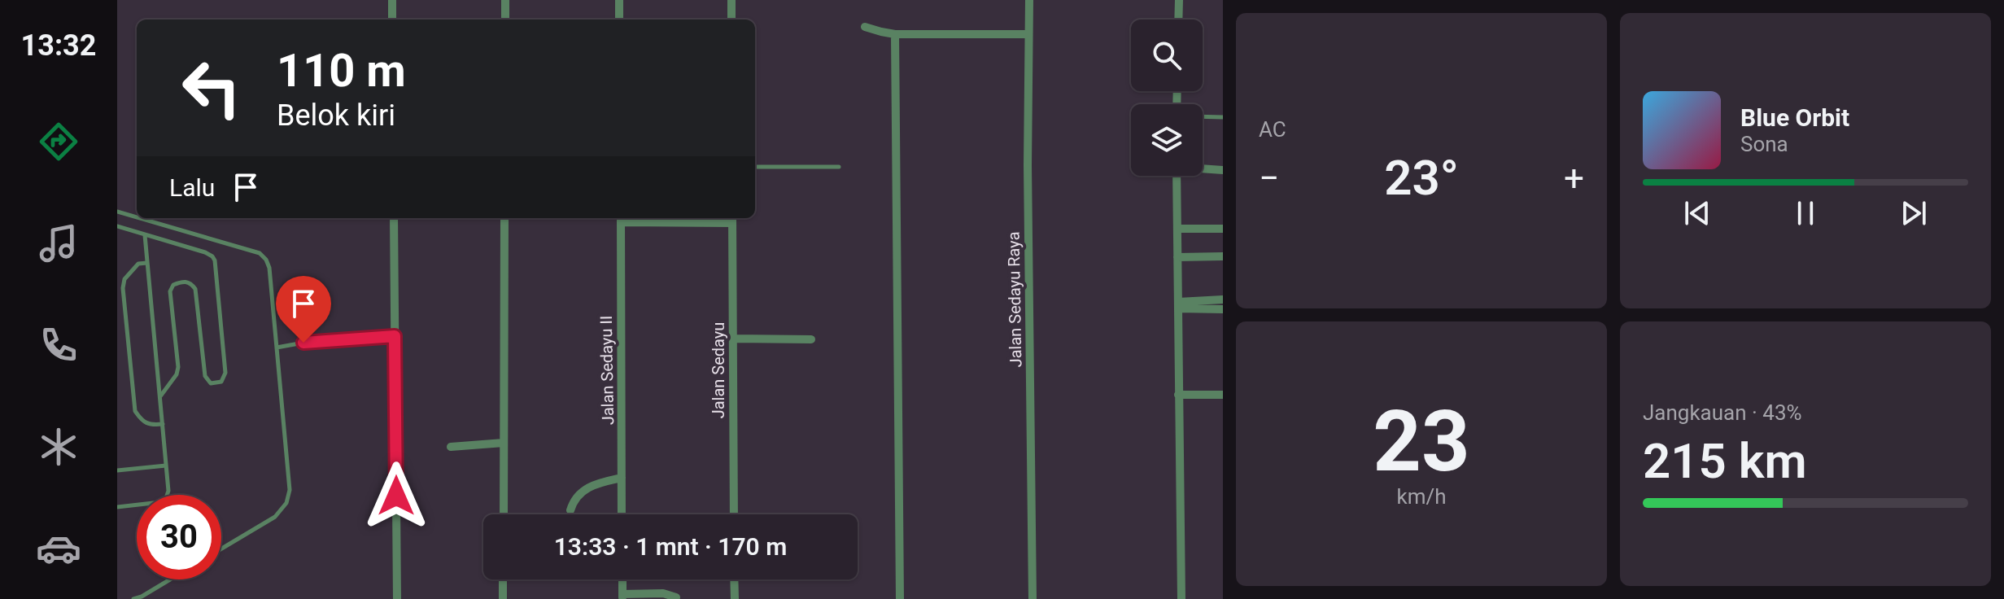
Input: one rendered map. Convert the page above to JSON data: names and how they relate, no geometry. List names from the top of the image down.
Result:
{
  "streets": {
    "street": ["Jalan Sedayu Raya", "Jalan Sedayu II", "Jalan Sedayu"]
  },
  "page": {
    "tabs": "13:32",
    "tile": [
      "AC",
      ["23", "km/h"],
      ["Jangkauan · 43%", "215 km"]
    ],
    "turn": ["110 m", "Belok kiri"],
    "song": ["Blue Orbit", "Sona"],
    "heat": ["−", "23°", "+"],
    "then": "Lalu",
    "limit": "30",
    "trip": "13:33 · 1 mnt · 170 m"
  }
}
